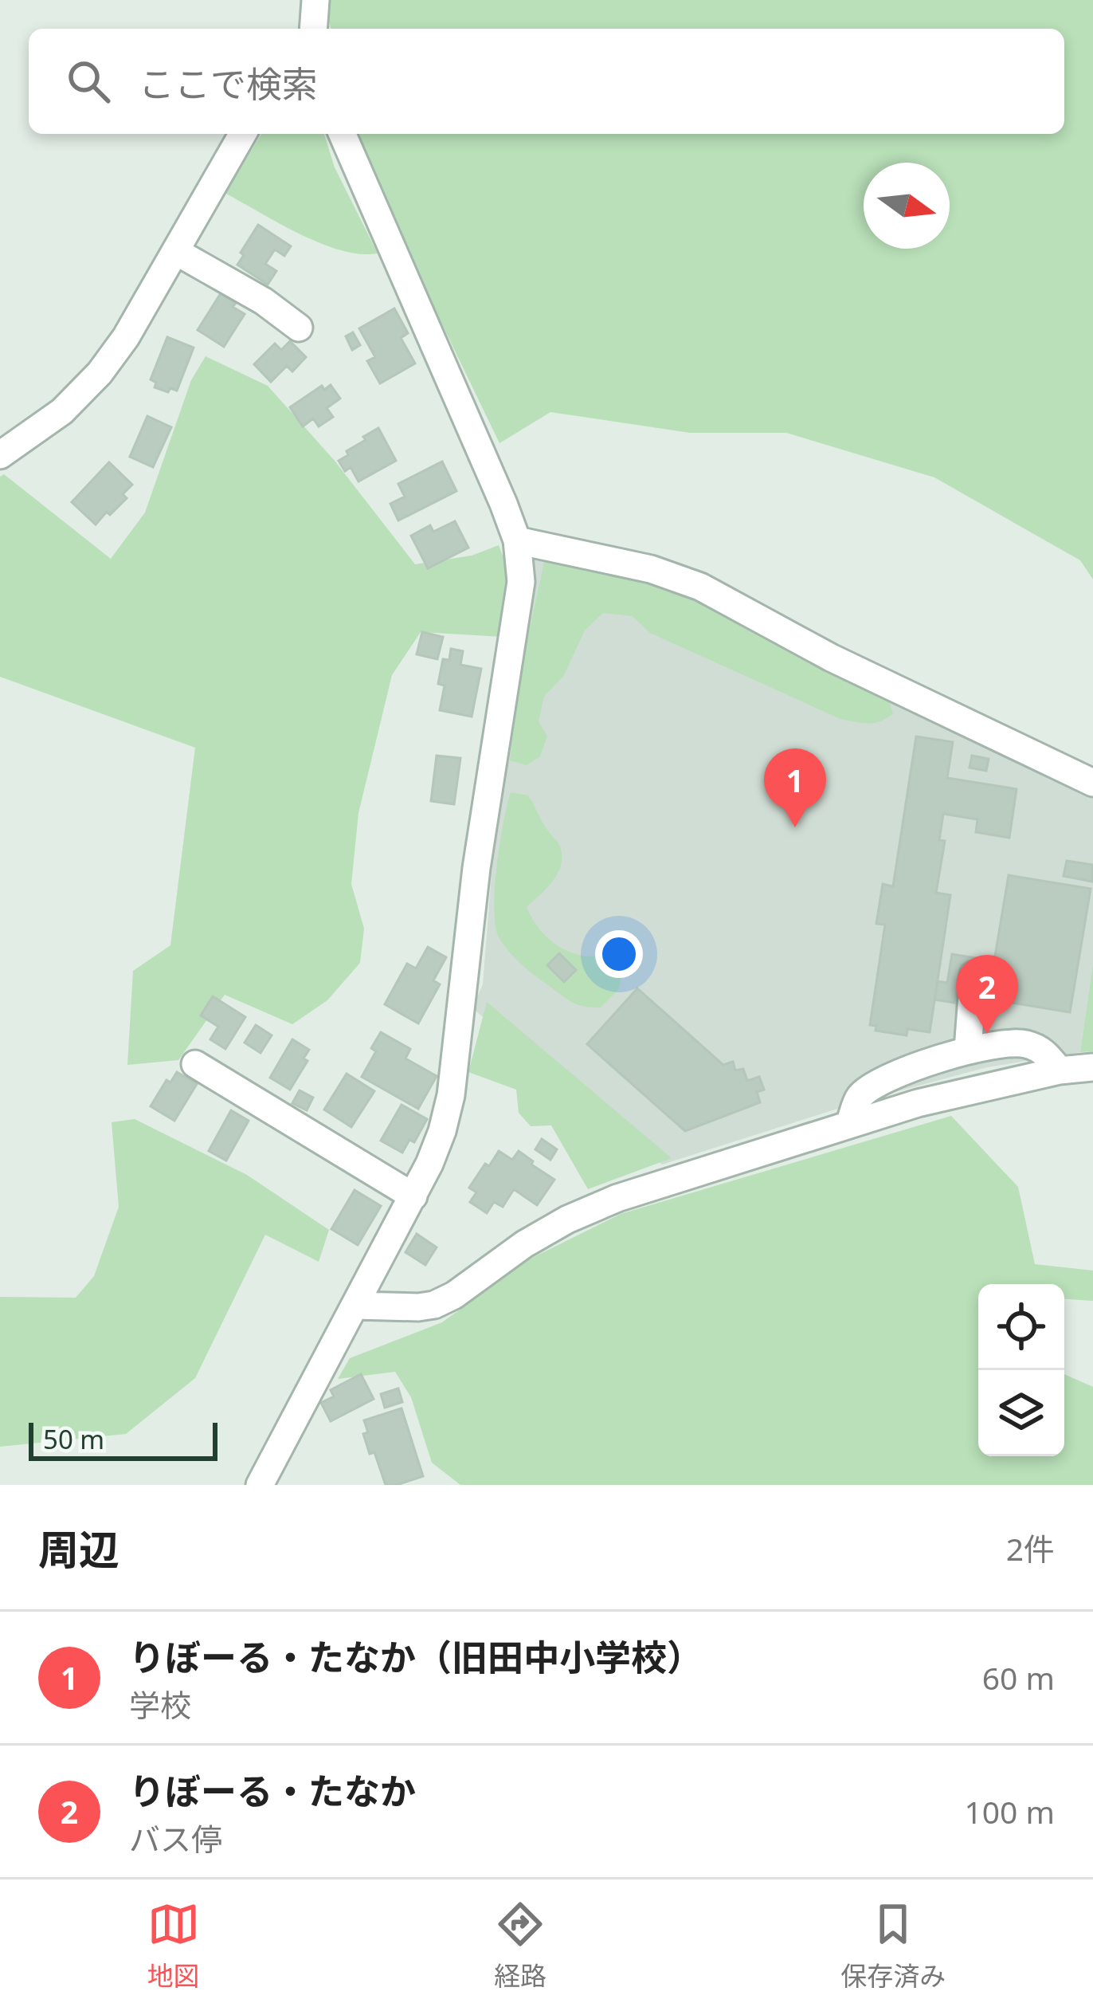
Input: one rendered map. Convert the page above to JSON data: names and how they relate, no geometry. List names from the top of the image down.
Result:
{
  "scale_bar": "50 m",
  "north": "right",
  "page": {
    "search": "ここで検索",
    "pins": ["1", "2"],
    "scale": "50 m",
    "heading": ["周辺", "2件"],
    "list": [
      {
        "mark": "1",
        "name": "りぼーる・たなか（旧田中小学校）",
        "note": "学校",
        "value": "60 m"
      },
      {
        "mark": "2",
        "name": "りぼーる・たなか",
        "note": "バス停",
        "value": "100 m"
      }
    ],
    "nav": ["地図", "経路", "保存済み"]
  }
}
